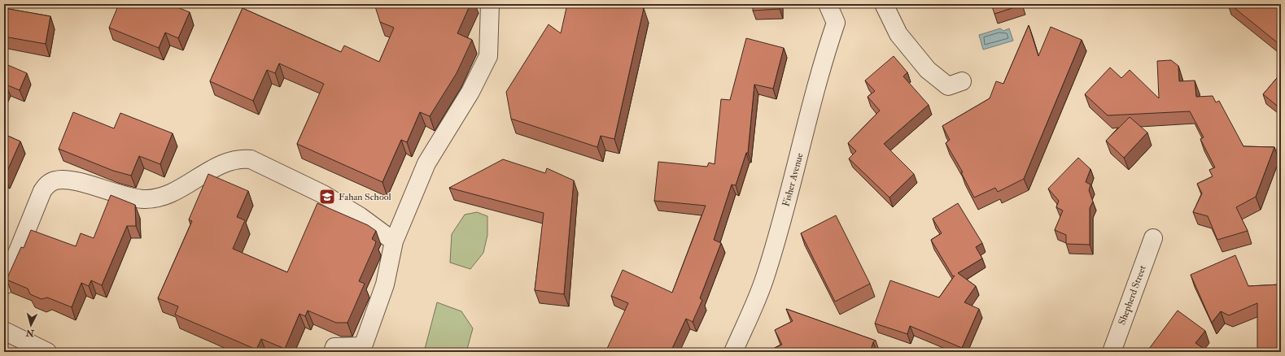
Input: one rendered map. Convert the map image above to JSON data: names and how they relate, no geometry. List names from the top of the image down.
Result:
{
  "streets": {
    "street": ["Fisher Avenue", "Shepherd Street"]
  },
  "places": {
    "school or university": ["Fahan School"]
  },
  "north": "bottom"
}
